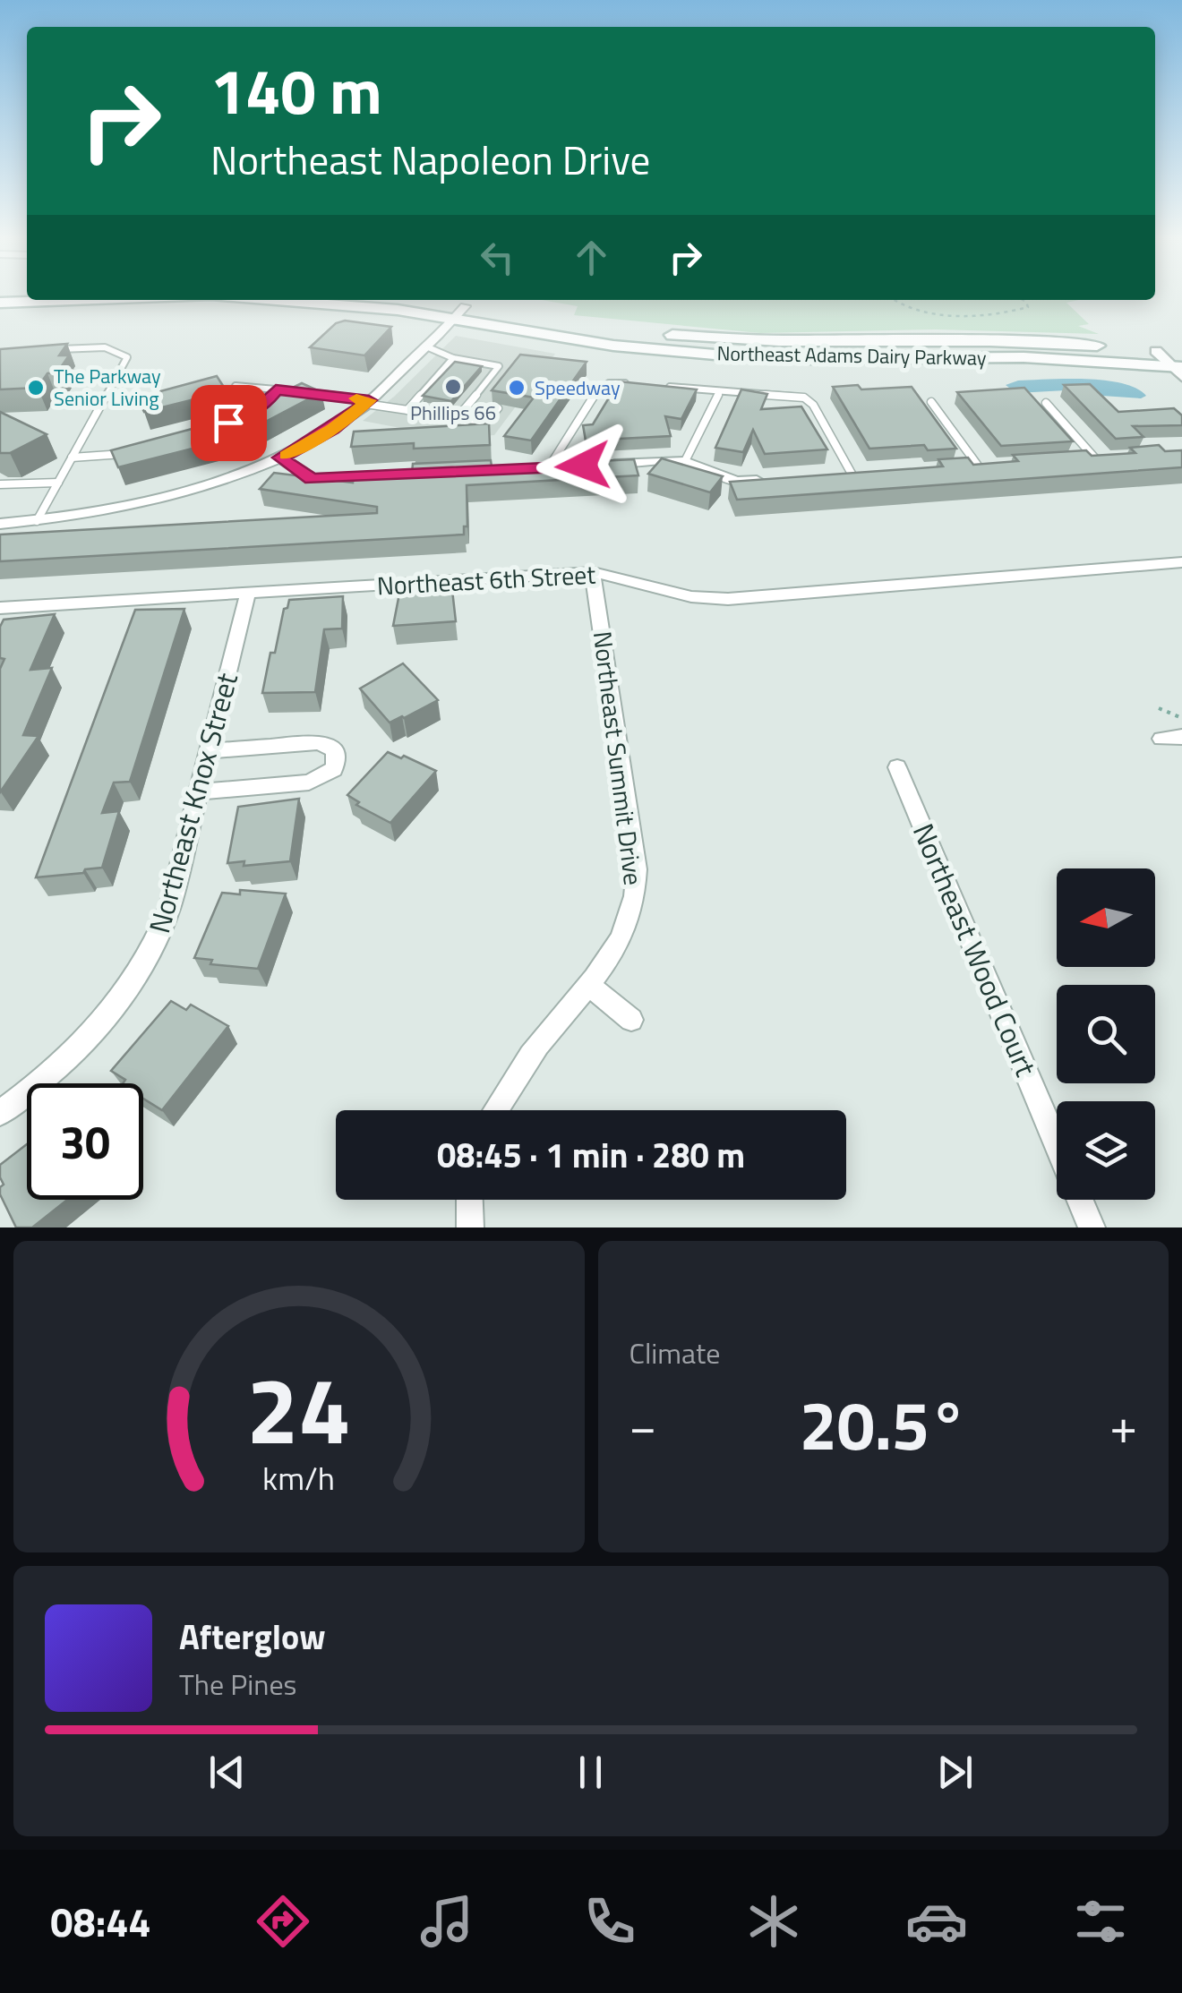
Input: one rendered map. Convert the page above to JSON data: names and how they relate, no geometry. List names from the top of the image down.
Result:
{
  "streets": {
    "main road": ["Northeast Adams Dairy Parkway"],
    "street": [
      "Northeast 6th Street",
      "Northeast Summit Drive",
      "Northeast Knox Street",
      "Northeast Wood Court"
    ]
  },
  "crossings": [
    ["Northeast 6th Street", "Northeast Summit Drive"],
    ["Northeast 6th Street", "Northeast Knox Street"]
  ],
  "places": ["Phillips 66", "The Parkway Senior Living", "Speedway"],
  "north": "left",
  "page": {
    "turn": ["140 m", "Northeast Napoleon Drive"],
    "limit": "30",
    "trip": "08:45 · 1 min · 280 m",
    "tile": "Climate",
    "heat": ["−", "20.5°", "+"],
    "song": ["Afterglow", "The Pines"],
    "tabs": "08:44",
    "gauge": ["24", "km/h"]
  }
}
